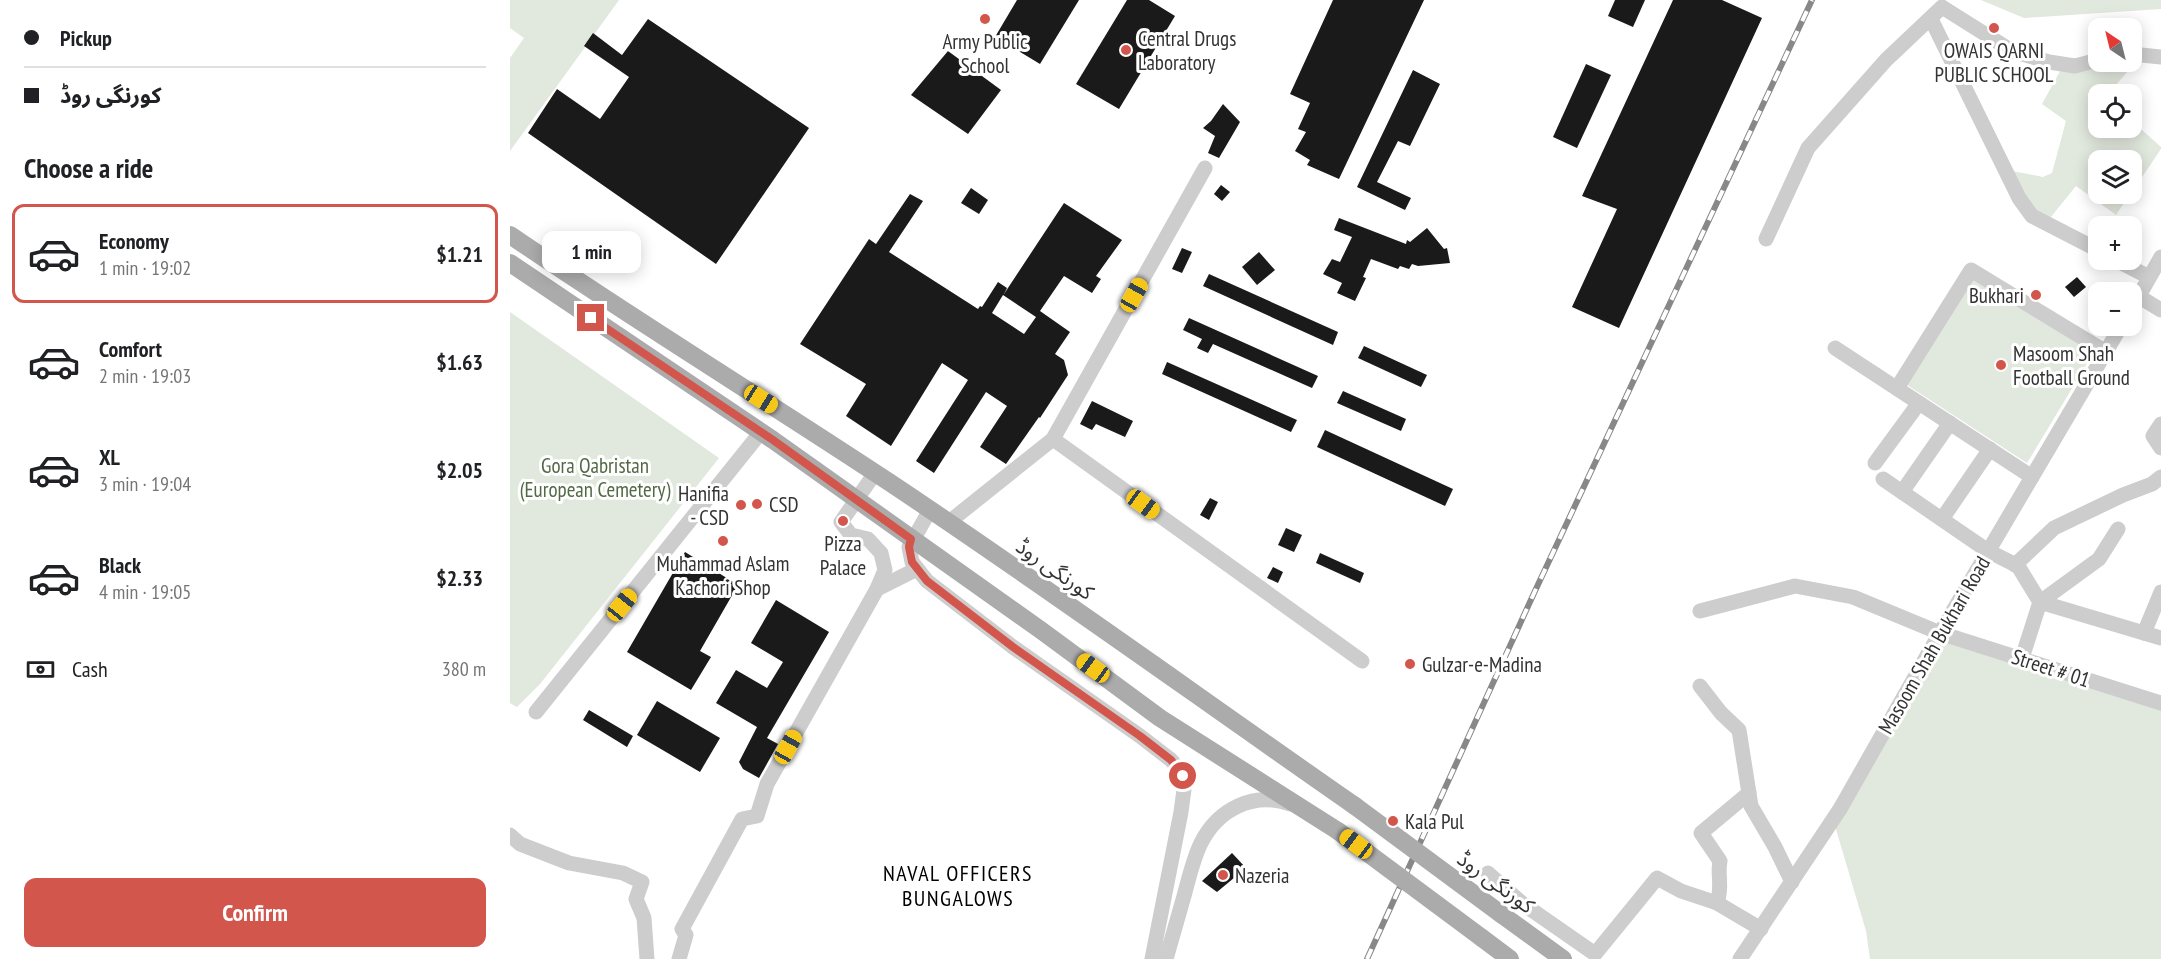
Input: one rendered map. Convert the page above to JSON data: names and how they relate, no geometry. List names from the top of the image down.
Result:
{
  "streets": {
    "main road": ["کورنگی روڈ"],
    "street": ["Masoom Shah Bukhari Road", "Street # 01"]
  },
  "crossings": [
    ["Masoom Shah Bukhari Road", "Street # 01"]
  ],
  "districts": ["NAVAL OFFICERS BUNGALOWS"],
  "parks": ["Gora Qabristan (European Cemetery)"],
  "places": [
    "Army Public School",
    "OWAIS QARNI PUBLIC SCHOOL",
    "Central Drugs Laboratory",
    "Bukhari",
    "Masoom Shah Football Ground",
    "CSD",
    "Hanifia - CSD",
    "Pizza Palace",
    "Muhammad Aslam Kachori Shop",
    "Gulzar-e-Madina",
    "Kala Pul",
    "Nazeria"
  ],
  "north": "top left",
  "page": {
    "banner": ["Pickup", "کورنگی روڈ"],
    "map_buttons": ["+", "−"],
    "heading": "Choose a ride",
    "list": [
      {
        "name": "Economy",
        "note": "1 min · 19:02",
        "value": "$1.21"
      },
      {
        "name": "Comfort",
        "note": "2 min · 19:03",
        "value": "$1.63"
      },
      {
        "name": "XL",
        "note": "3 min · 19:04",
        "value": "$2.05"
      },
      {
        "name": "Black",
        "note": "4 min · 19:05",
        "value": "$2.33"
      }
    ],
    "bubble": "1 min",
    "pay": ["Cash", "380 m"],
    "buttons": "Confirm"
  }
}
